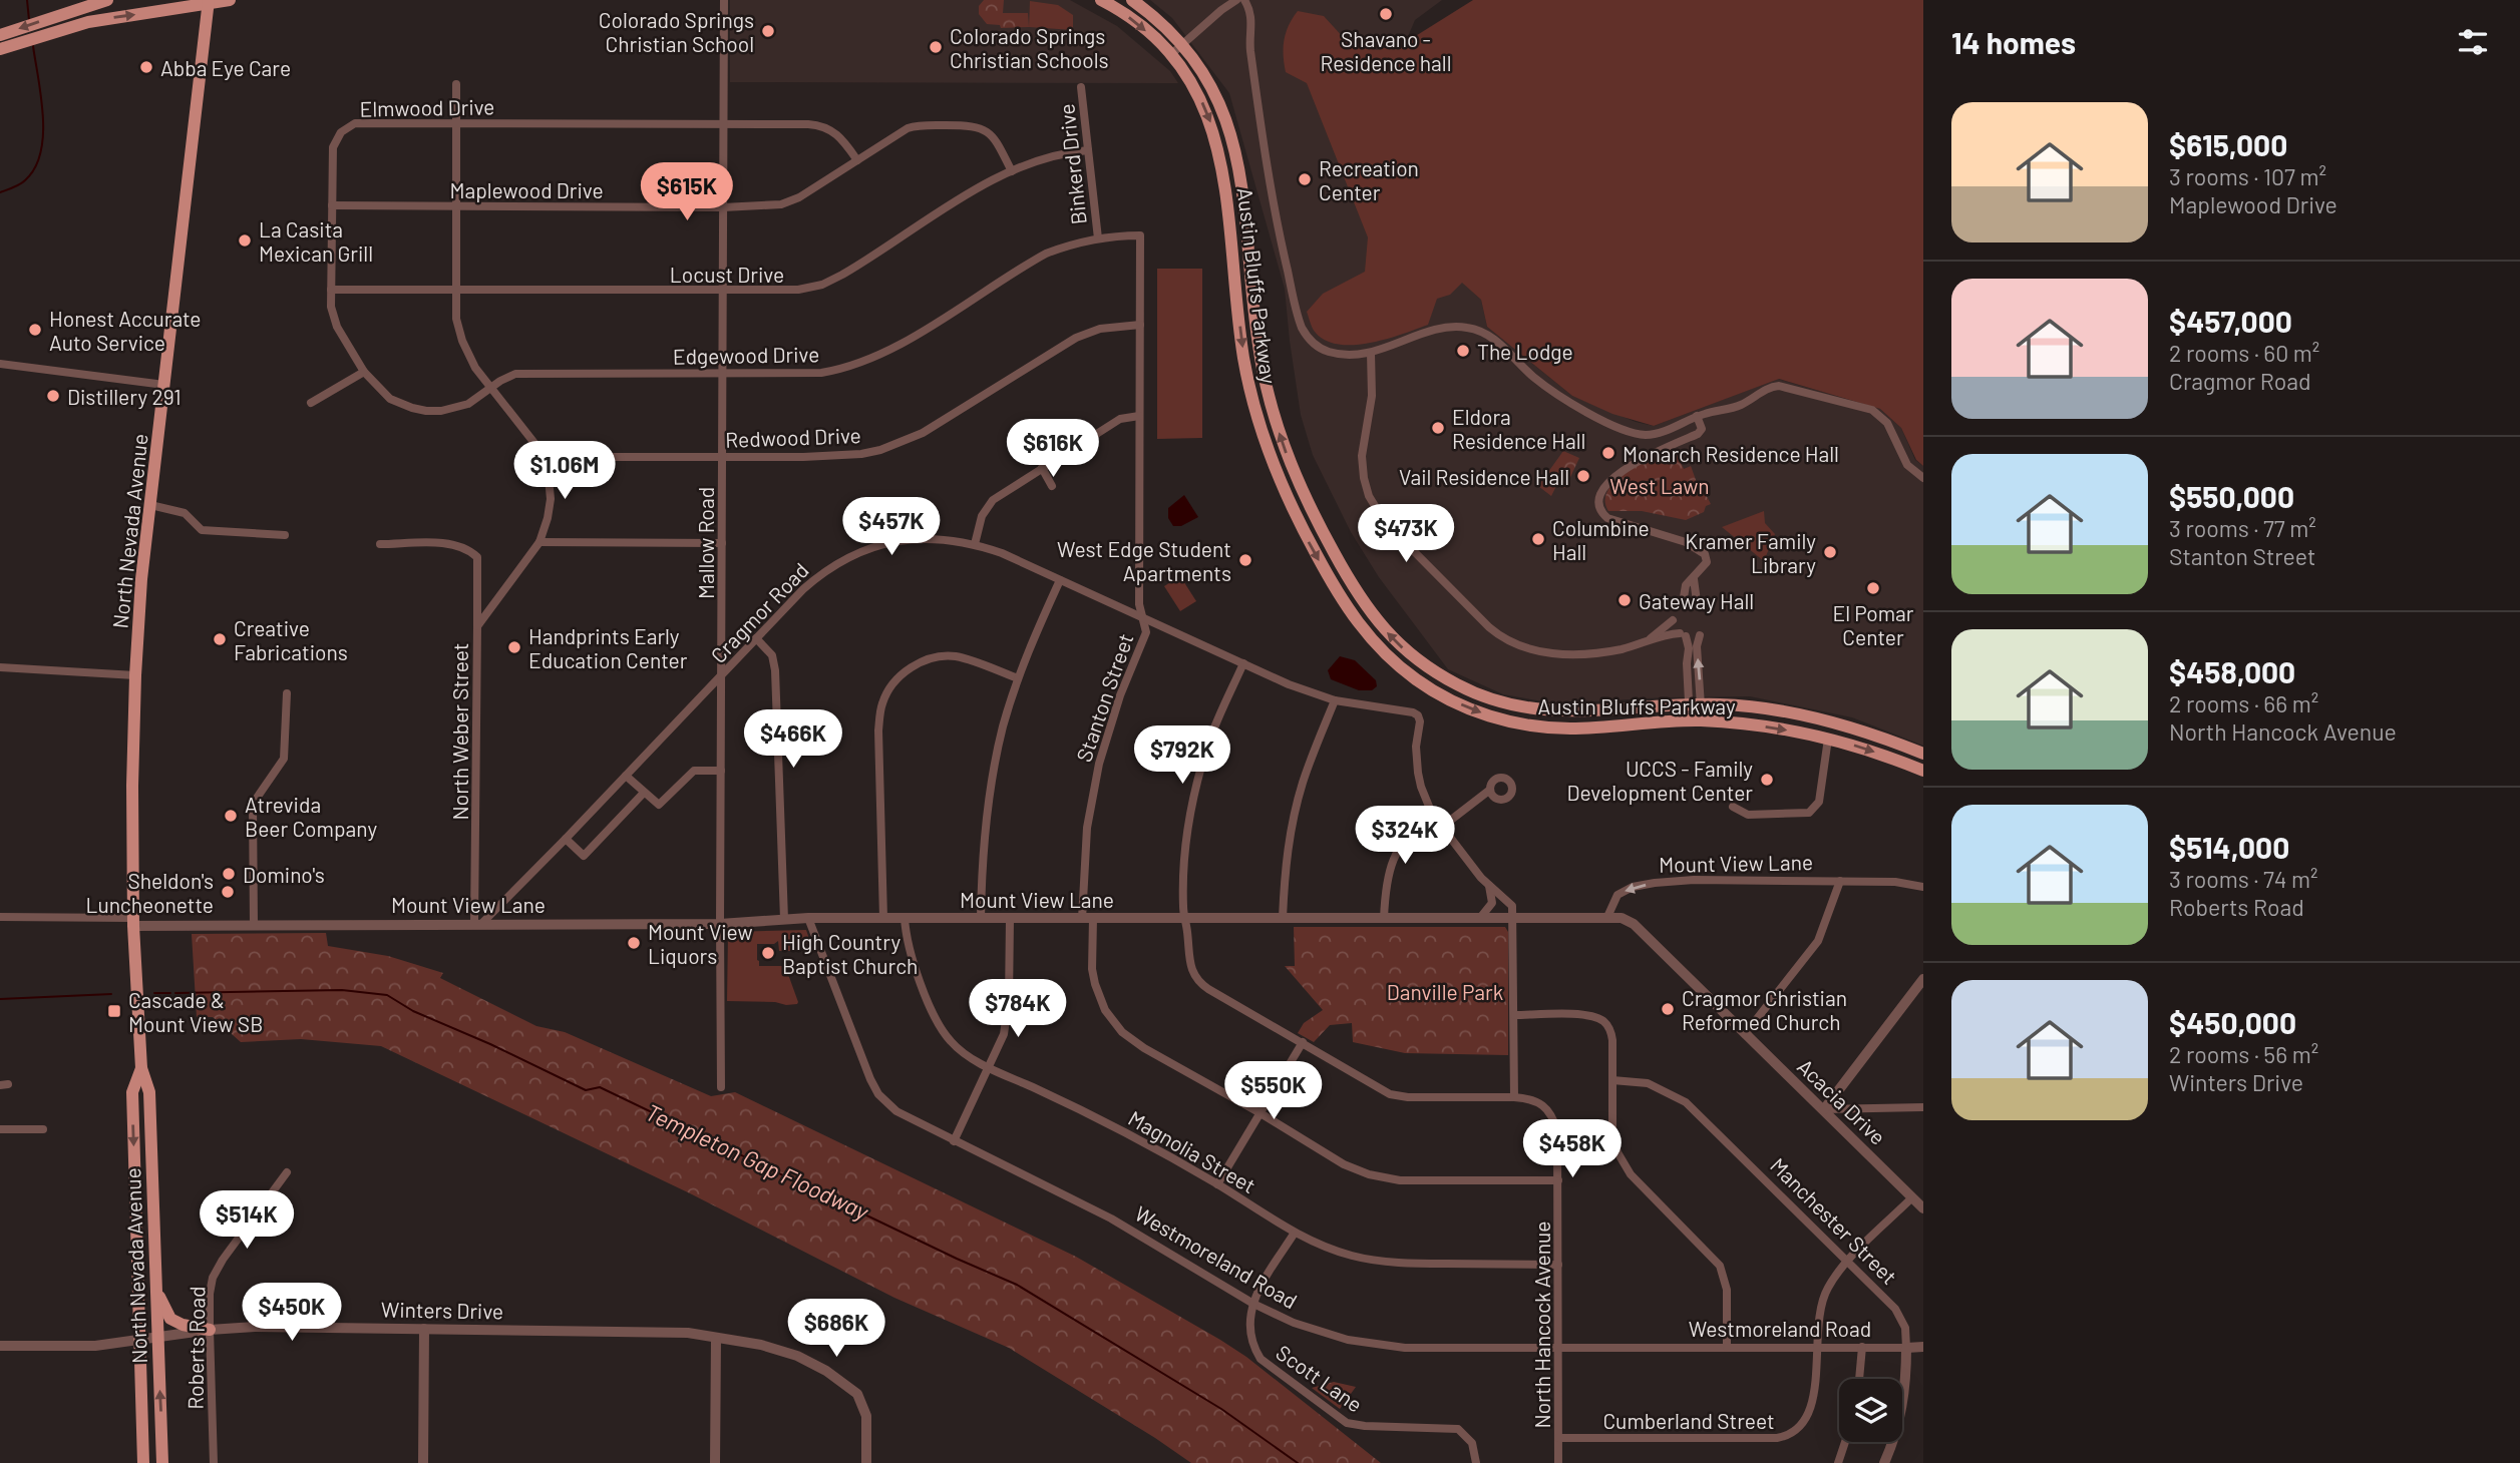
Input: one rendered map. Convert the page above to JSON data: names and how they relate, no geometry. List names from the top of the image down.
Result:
{
  "streets": {
    "main road": ["Austin Bluffs Parkway", "North Nevada Avenue"],
    "street": [
      "Elmwood Drive",
      "Binkerd Drive",
      "Maplewood Drive",
      "Locust Drive",
      "Edgewood Drive",
      "Redwood Drive",
      "Mallow Road",
      "Cragmor Road",
      "Stanton Street",
      "North Weber Street",
      "Mount View Lane",
      "Acacia Drive",
      "Magnolia Street",
      "Manchester Street",
      "Westmoreland Road",
      "Winters Drive",
      "North Hancock Avenue",
      "Roberts Road",
      "Scott Lane",
      "Cumberland Street"
    ]
  },
  "crossings": [
    ["Elmwood Drive", "Maplewood Drive"],
    ["Elmwood Drive", "Locust Drive"],
    ["Elmwood Drive", "Edgewood Drive"],
    ["Elmwood Drive", "Mallow Road"],
    ["Elmwood Drive", "North Weber Street"],
    ["Binkerd Drive", "Locust Drive"],
    ["Binkerd Drive", "Edgewood Drive"],
    ["Maplewood Drive", "Locust Drive"],
    ["Maplewood Drive", "Mallow Road"],
    ["Maplewood Drive", "North Weber Street"],
    ["Locust Drive", "Mallow Road"],
    ["Locust Drive", "North Weber Street"],
    ["Edgewood Drive", "Mallow Road"],
    ["Edgewood Drive", "Stanton Street"],
    ["Edgewood Drive", "North Weber Street"],
    ["Redwood Drive", "Mallow Road"],
    ["Redwood Drive", "Stanton Street"],
    ["Redwood Drive", "North Weber Street"],
    ["North Nevada Avenue", "Mount View Lane"],
    ["North Nevada Avenue", "Winters Drive"],
    ["Mallow Road", "Cragmor Road"],
    ["Mallow Road", "Mount View Lane"],
    ["Cragmor Road", "Stanton Street"],
    ["Cragmor Road", "North Weber Street"],
    ["Cragmor Road", "Mount View Lane"],
    ["Stanton Street", "Mount View Lane"],
    ["Stanton Street", "North Hancock Avenue"],
    ["North Weber Street", "Mount View Lane"],
    ["Mount View Lane", "Acacia Drive"],
    ["Mount View Lane", "Magnolia Street"],
    ["Mount View Lane", "Westmoreland Road"],
    ["Acacia Drive", "Cumberland Street"],
    ["Magnolia Street", "North Hancock Avenue"],
    ["Magnolia Street", "Scott Lane"],
    ["Manchester Street", "Westmoreland Road"],
    ["Manchester Street", "Cumberland Street"],
    ["Westmoreland Road", "North Hancock Avenue"],
    ["Westmoreland Road", "Scott Lane"],
    ["Westmoreland Road", "Cumberland Street"],
    ["Winters Drive", "Roberts Road"],
    ["North Hancock Avenue", "Cumberland Street"]
  ],
  "water": ["Templeton Gap Floodway"],
  "parks": ["West Lawn", "Danville Park"],
  "places": {
    "other": [
      "Shavano - Residence hall",
      "Colorado Springs Christian School",
      "Colorado Springs Christian Schools",
      "Abba Eye Care",
      "Recreation Center",
      "La Casita Mexican Grill",
      "Honest Accurate Auto Service",
      "The Lodge",
      "Distillery 291",
      "Eldora Residence Hall",
      "Monarch Residence Hall",
      "Vail Residence Hall",
      "Columbine Hall",
      "Kramer Family Library",
      "West Edge Student Apartments",
      "El Pomar Center",
      "Gateway Hall",
      "Creative Fabrications",
      "Handprints Early Education Center",
      "UCCS - Family Development Center",
      "Atrevida Beer Company",
      "Domino's",
      "Sheldon's Luncheonette",
      "Mount View Liquors",
      "High Country Baptist Church",
      "Cragmor Christian Reformed Church"
    ],
    "transit": ["Cascade & Mount View SB"]
  },
  "page": {
    "heading": "14 homes",
    "list": [
      {
        "name": "$615,000",
        "note": "3 rooms · 107 m² · Maplewood Drive"
      },
      {
        "name": "$457,000",
        "note": "2 rooms · 60 m² · Cragmor Road"
      },
      {
        "name": "$550,000",
        "note": "3 rooms · 77 m² · Stanton Street"
      },
      {
        "name": "$458,000",
        "note": "2 rooms · 66 m² · North Hancock Avenue"
      },
      {
        "name": "$514,000",
        "note": "3 rooms · 74 m² · Roberts Road"
      },
      {
        "name": "$450,000",
        "note": "2 rooms · 56 m² · Winters Drive"
      }
    ],
    "price": [
      "$615K",
      "$616K",
      "$1.06M",
      "$457K",
      "$473K",
      "$466K",
      "$792K",
      "$324K",
      "$784K",
      "$550K",
      "$458K",
      "$514K",
      "$450K",
      "$686K"
    ]
  }
}
